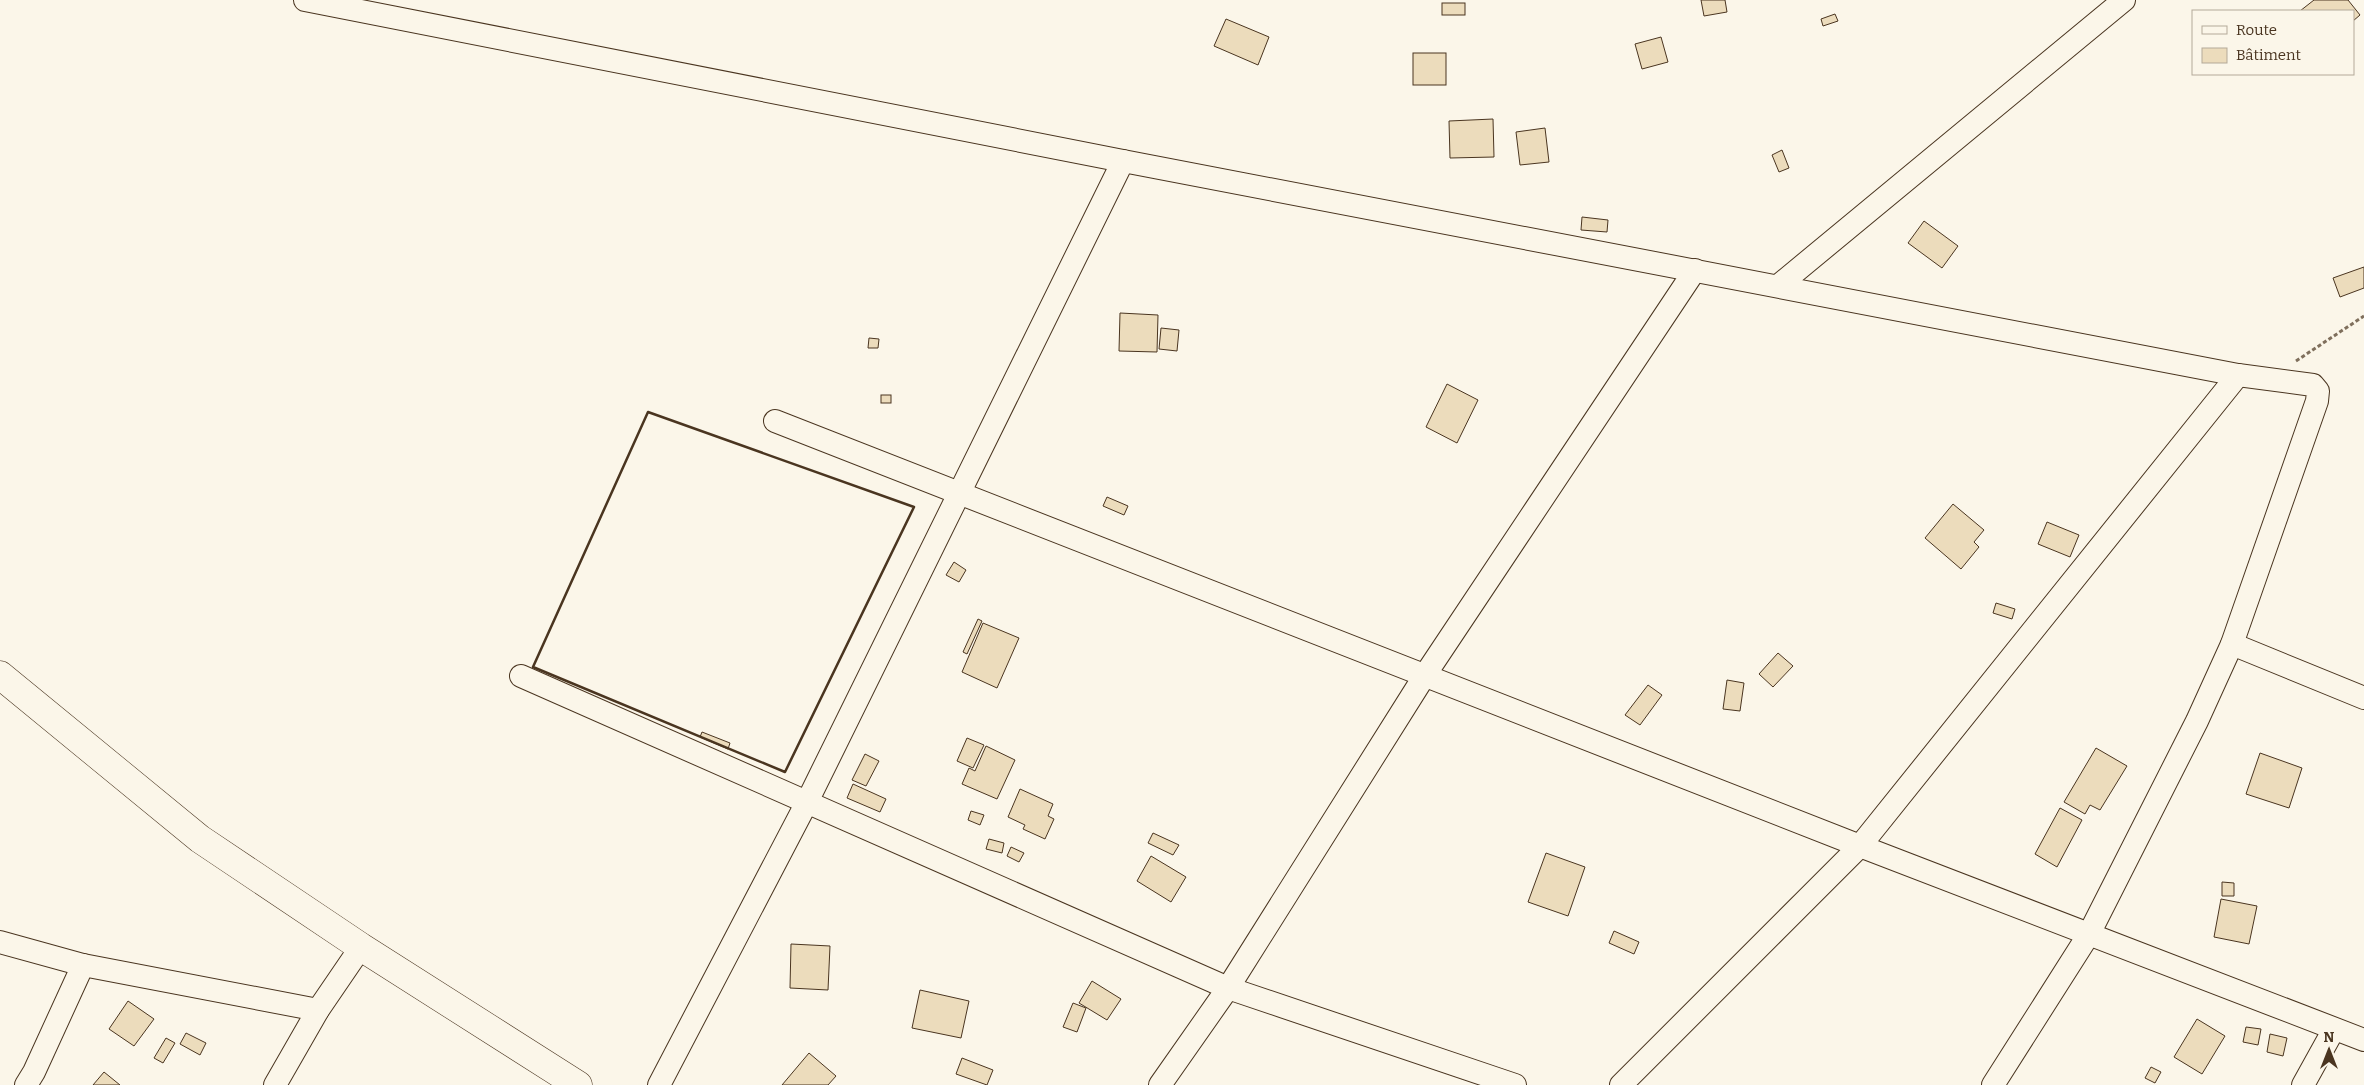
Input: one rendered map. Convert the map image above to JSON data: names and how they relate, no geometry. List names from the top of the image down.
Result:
{
  "legend": ["Route", "Bâtiment"],
  "north": "top"
}
